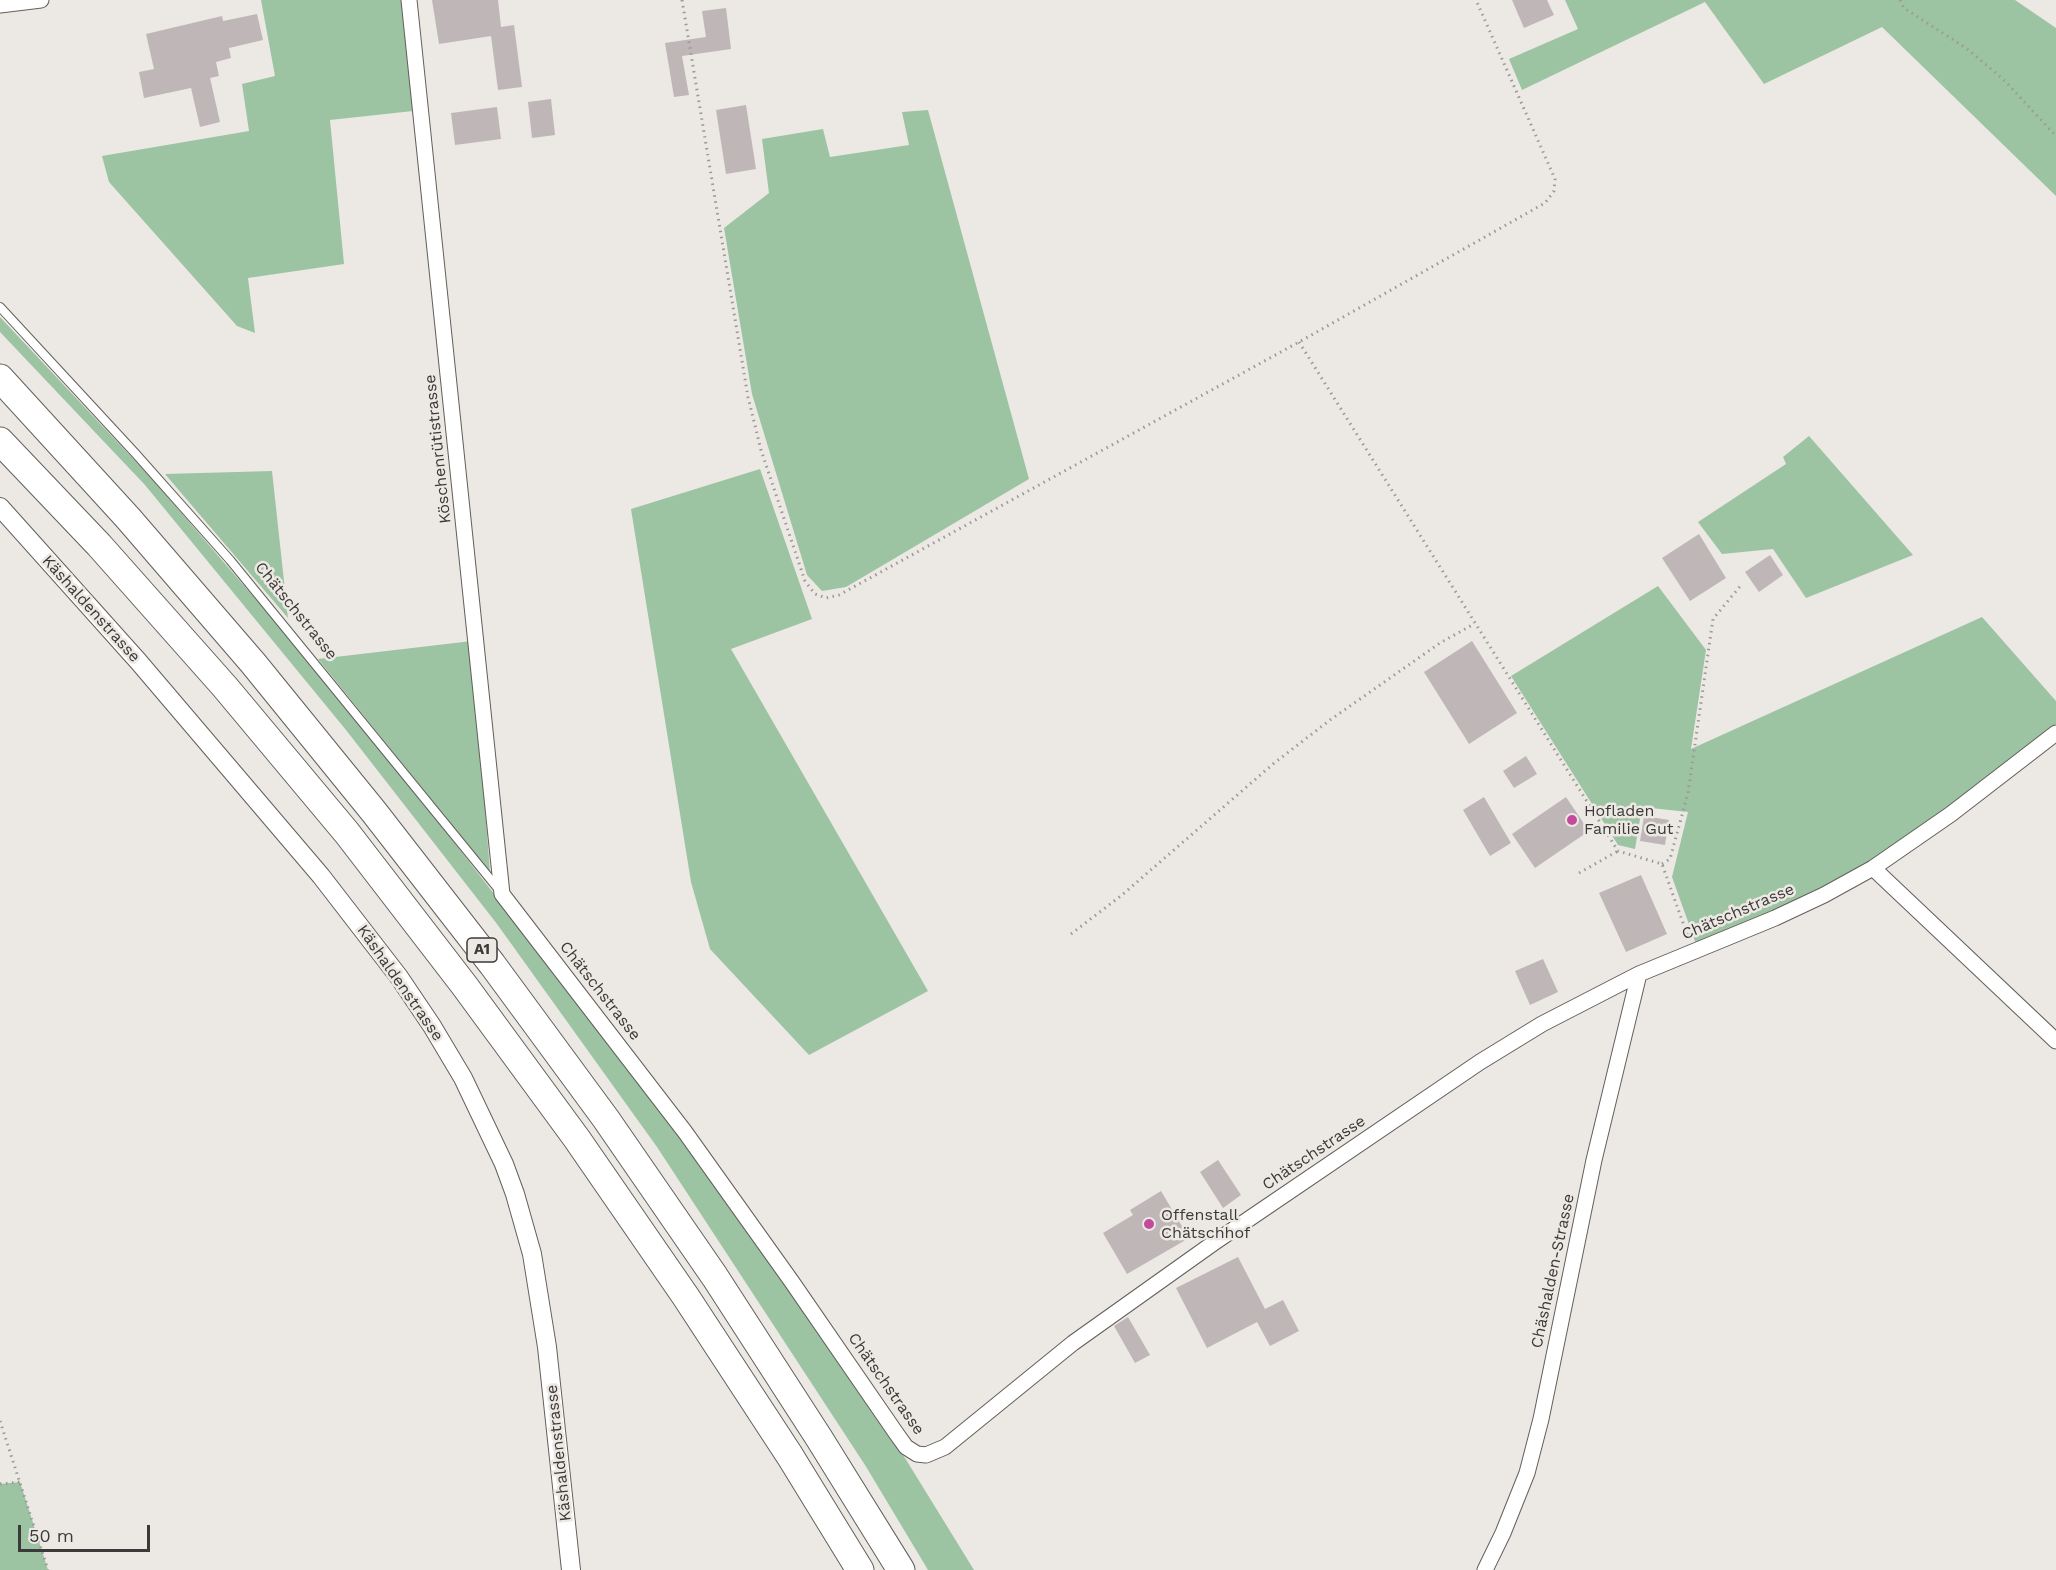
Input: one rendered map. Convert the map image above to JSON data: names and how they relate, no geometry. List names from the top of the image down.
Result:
{
  "streets": {
    "highway": ["A1"],
    "street": [
      "Köschenrütistrasse",
      "Käshaldenstrasse",
      "Chätschstrasse",
      "Chäshalden-Strasse"
    ]
  },
  "crossings": [
    ["Köschenrütistrasse", "Chätschstrasse"],
    ["Chätschstrasse", "Chäshalden-Strasse"]
  ],
  "places": ["Hofladen Familie Gut", "Offenstall Chätschhof"],
  "scale_bar": "50 m"
}
